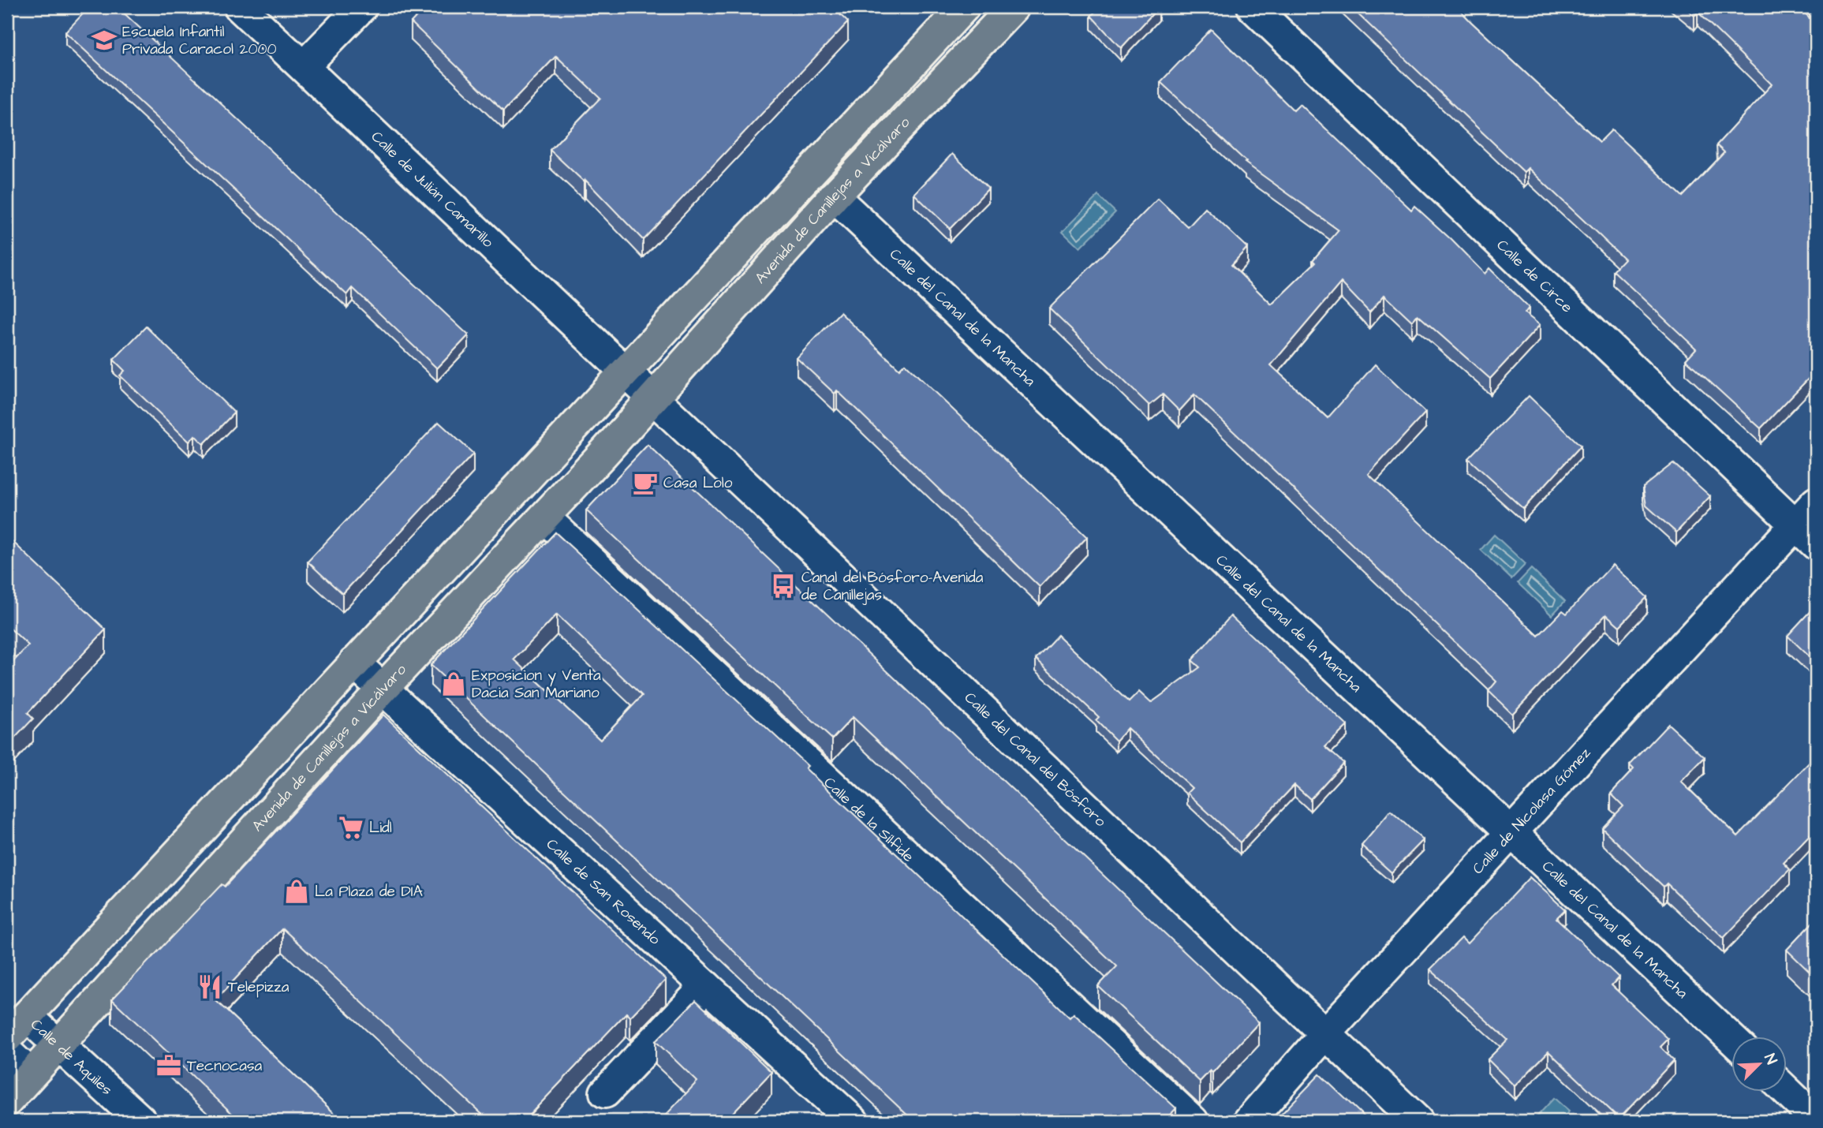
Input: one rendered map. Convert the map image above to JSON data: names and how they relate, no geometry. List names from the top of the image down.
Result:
{
  "streets": {
    "main road": ["Avenida de Canillejas a Vicálvaro"],
    "street": [
      "Calle de Julián Camarillo",
      "Calle de Circe",
      "Calle del Canal de la Mancha",
      "Calle del Canal del Bósforo",
      "Calle de Nicolasa Gómez",
      "Calle de la Sílfide",
      "Calle de San Rosendo",
      "Calle de Aquiles"
    ]
  },
  "crossings": [
    ["Avenida de Canillejas a Vicálvaro", "Calle del Canal de la Mancha"],
    ["Avenida de Canillejas a Vicálvaro", "Calle del Canal del Bósforo"],
    ["Avenida de Canillejas a Vicálvaro", "Calle de la Sílfide"],
    ["Avenida de Canillejas a Vicálvaro", "Calle de San Rosendo"],
    ["Avenida de Canillejas a Vicálvaro", "Calle de Aquiles"],
    ["Calle de Circe", "Calle de Nicolasa Gómez"],
    ["Calle del Canal de la Mancha", "Calle de Nicolasa Gómez"],
    ["Calle del Canal del Bósforo", "Calle de Nicolasa Gómez"]
  ],
  "places": {
    "school or university": ["Escuela Infantil Privada Caracol 2000"],
    "cafe": ["Casa Lolo"],
    "bus stop": ["Canal del Bósforo-Avenida de Canillejas"],
    "shop": ["Exposicion y Venta Dacia San Mariano", "La Plaza de DIA"],
    "supermarket": ["Lidl"],
    "restaurant": ["Telepizza"],
    "office": ["Tecnocasa"]
  },
  "north": "top right"
}
